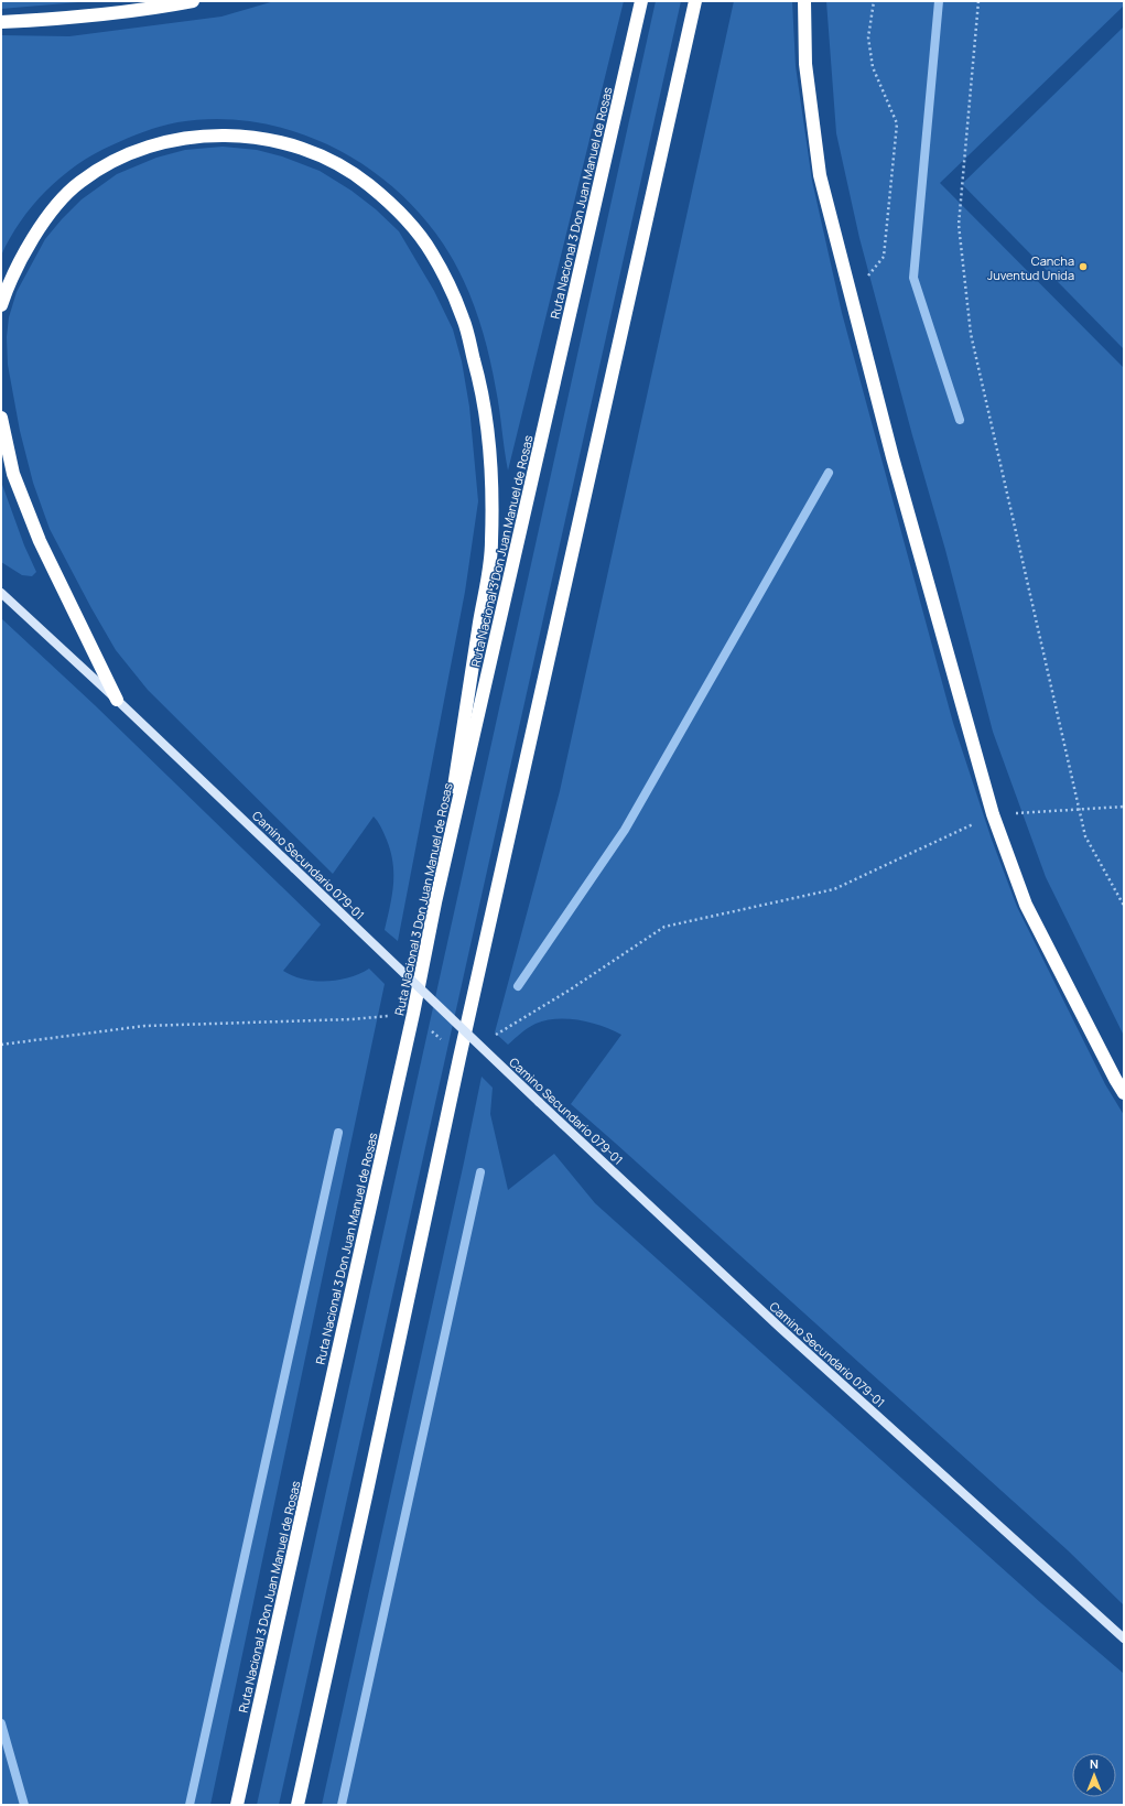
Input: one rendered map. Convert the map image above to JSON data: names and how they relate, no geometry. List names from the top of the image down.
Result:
{
  "streets": {
    "highway": ["Ruta Nacional 3 Don Juan Manuel de Rosas"],
    "main road": ["Camino Secundario 079-01"]
  },
  "places": ["Cancha Juventud Unida"],
  "north": "top"
}
